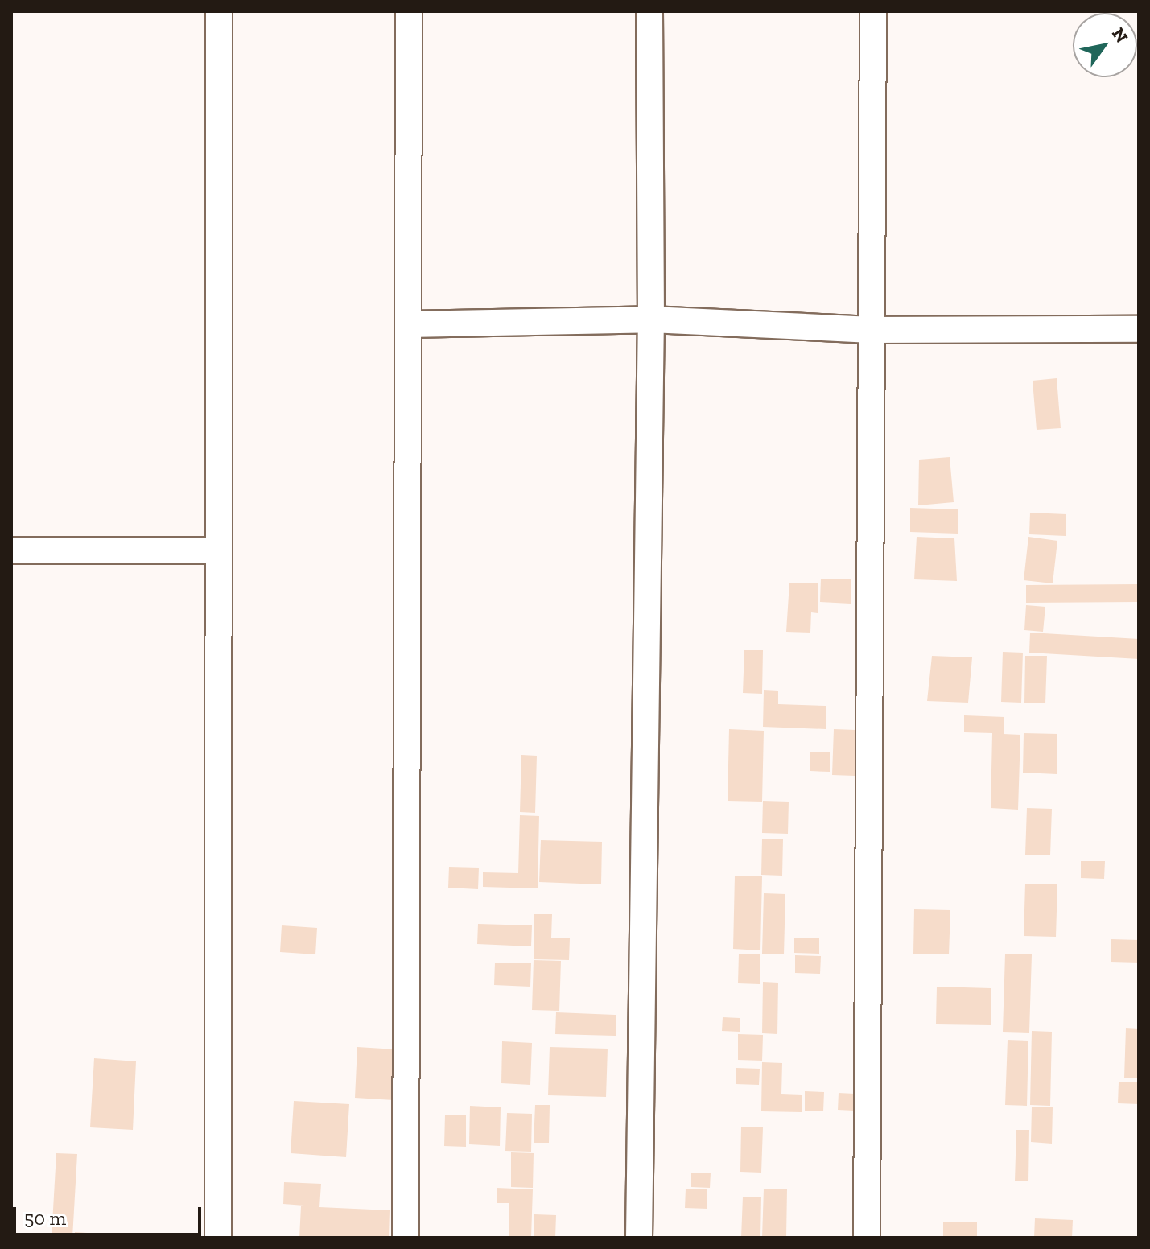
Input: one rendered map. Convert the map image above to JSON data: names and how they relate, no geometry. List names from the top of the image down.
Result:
{
  "scale_bar": "50 m",
  "north": "top right"
}
